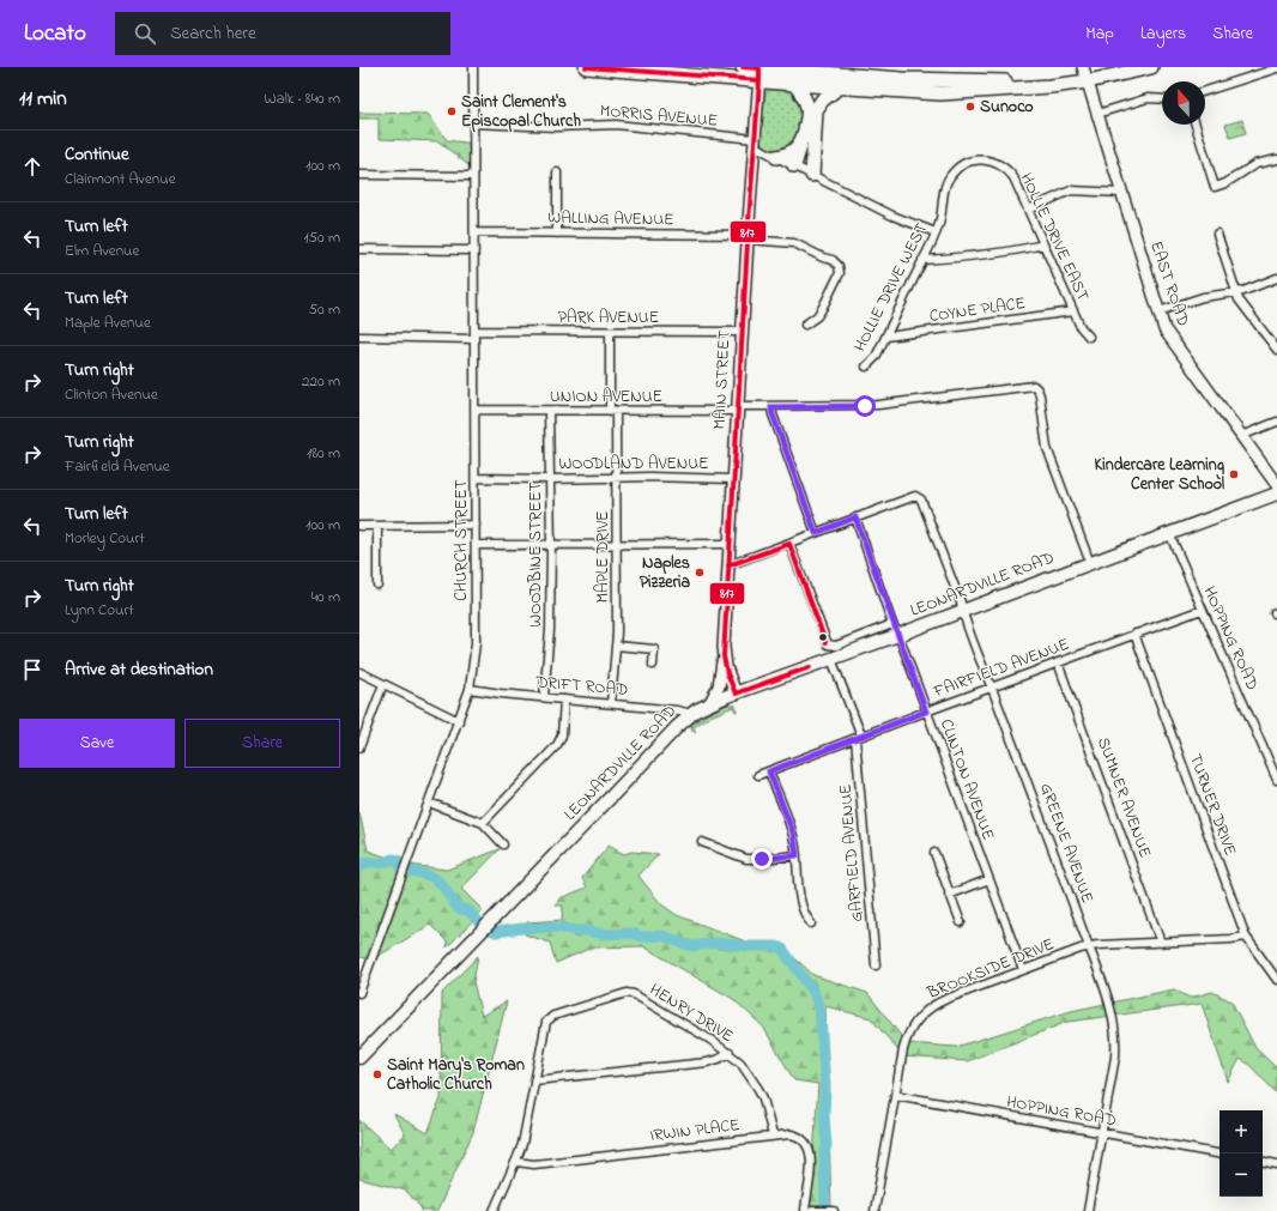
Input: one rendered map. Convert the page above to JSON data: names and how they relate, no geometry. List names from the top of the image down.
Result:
{
  "streets": {
    "main road": ["LEONARDVILLE ROAD"],
    "street": [
      "MORRIS AVENUE",
      "WALLING AVENUE",
      "HOLLIE DRIVE EAST",
      "EAST ROAD",
      "HOLLIE DRIVE WEST",
      "COYNE PLACE",
      "PARK AVENUE",
      "MAIN STREET",
      "UNION AVENUE",
      "WOODLAND AVENUE",
      "CHURCH STREET",
      "WOODBINE STREET",
      "MAPLE DRIVE",
      "HOPPING ROAD",
      "FAIRFIELD AVENUE",
      "DRIFT ROAD",
      "CLINTON AVENUE",
      "SUMNER AVENUE",
      "TURNER DRIVE",
      "GREENE AVENUE",
      "GARFIELD AVENUE",
      "BROOKSIDE DRIVE",
      "HENRY DRIVE",
      "IRWIN PLACE"
    ]
  },
  "crossings": [
    ["MORRIS AVENUE", "HOLLIE DRIVE WEST"],
    ["MORRIS AVENUE", "MAIN STREET"],
    ["MORRIS AVENUE", "CHURCH STREET"],
    ["WALLING AVENUE", "MAIN STREET"],
    ["WALLING AVENUE", "CHURCH STREET"],
    ["HOLLIE DRIVE EAST", "HOLLIE DRIVE WEST"],
    ["HOLLIE DRIVE EAST", "COYNE PLACE"],
    ["HOLLIE DRIVE WEST", "COYNE PLACE"],
    ["PARK AVENUE", "MAIN STREET"],
    ["PARK AVENUE", "CHURCH STREET"],
    ["PARK AVENUE", "MAPLE DRIVE"],
    ["MAIN STREET", "UNION AVENUE"],
    ["MAIN STREET", "WOODLAND AVENUE"],
    ["MAIN STREET", "LEONARDVILLE ROAD"],
    ["UNION AVENUE", "CHURCH STREET"],
    ["UNION AVENUE", "WOODBINE STREET"],
    ["UNION AVENUE", "MAPLE DRIVE"],
    ["UNION AVENUE", "LEONARDVILLE ROAD"],
    ["WOODLAND AVENUE", "CHURCH STREET"],
    ["WOODLAND AVENUE", "WOODBINE STREET"],
    ["WOODLAND AVENUE", "MAPLE DRIVE"],
    ["CHURCH STREET", "DRIFT ROAD"],
    ["WOODBINE STREET", "DRIFT ROAD"],
    ["MAPLE DRIVE", "DRIFT ROAD"],
    ["LEONARDVILLE ROAD", "HOPPING ROAD"],
    ["LEONARDVILLE ROAD", "DRIFT ROAD"],
    ["LEONARDVILLE ROAD", "CLINTON AVENUE"],
    ["LEONARDVILLE ROAD", "GREENE AVENUE"],
    ["LEONARDVILLE ROAD", "GARFIELD AVENUE"],
    ["HOPPING ROAD", "FAIRFIELD AVENUE"],
    ["HOPPING ROAD", "GREENE AVENUE"],
    ["HOPPING ROAD", "BROOKSIDE DRIVE"],
    ["FAIRFIELD AVENUE", "CLINTON AVENUE"],
    ["FAIRFIELD AVENUE", "SUMNER AVENUE"],
    ["FAIRFIELD AVENUE", "TURNER DRIVE"],
    ["FAIRFIELD AVENUE", "GREENE AVENUE"],
    ["FAIRFIELD AVENUE", "GARFIELD AVENUE"],
    ["CLINTON AVENUE", "GREENE AVENUE"],
    ["CLINTON AVENUE", "BROOKSIDE DRIVE"],
    ["SUMNER AVENUE", "BROOKSIDE DRIVE"],
    ["TURNER DRIVE", "BROOKSIDE DRIVE"],
    ["GREENE AVENUE", "BROOKSIDE DRIVE"],
    ["HENRY DRIVE", "IRWIN PLACE"]
  ],
  "places": [
    "Sunoco",
    "Saint Clement's Episcopal Church",
    "Kindercare Learning Center School",
    "Naples Pizzeria",
    "Saint Mary's Roman Catholic Church"
  ],
  "lines": ["transit line 817"],
  "north": "top",
  "page": {
    "header": "Locato",
    "search": "Search here",
    "nav": ["Map", "Layers", "Share"],
    "heading": ["11 min", "Walk · 840 m"],
    "list": [
      ["Continue", "Clairmont Avenue", "100 m"],
      ["Turn left", "Elm Avenue", "150 m"],
      ["Turn left", "Maple Avenue", "50 m"],
      ["Turn right", "Clinton Avenue", "220 m"],
      ["Turn right", "Fairfield Avenue", "180 m"],
      ["Turn left", "Morley Court", "100 m"],
      ["Turn right", "Lynn Court", "40 m"],
      "Arrive at destination"
    ],
    "buttons": ["Save", "Share"],
    "map_buttons": ["+", "−"]
  }
}
